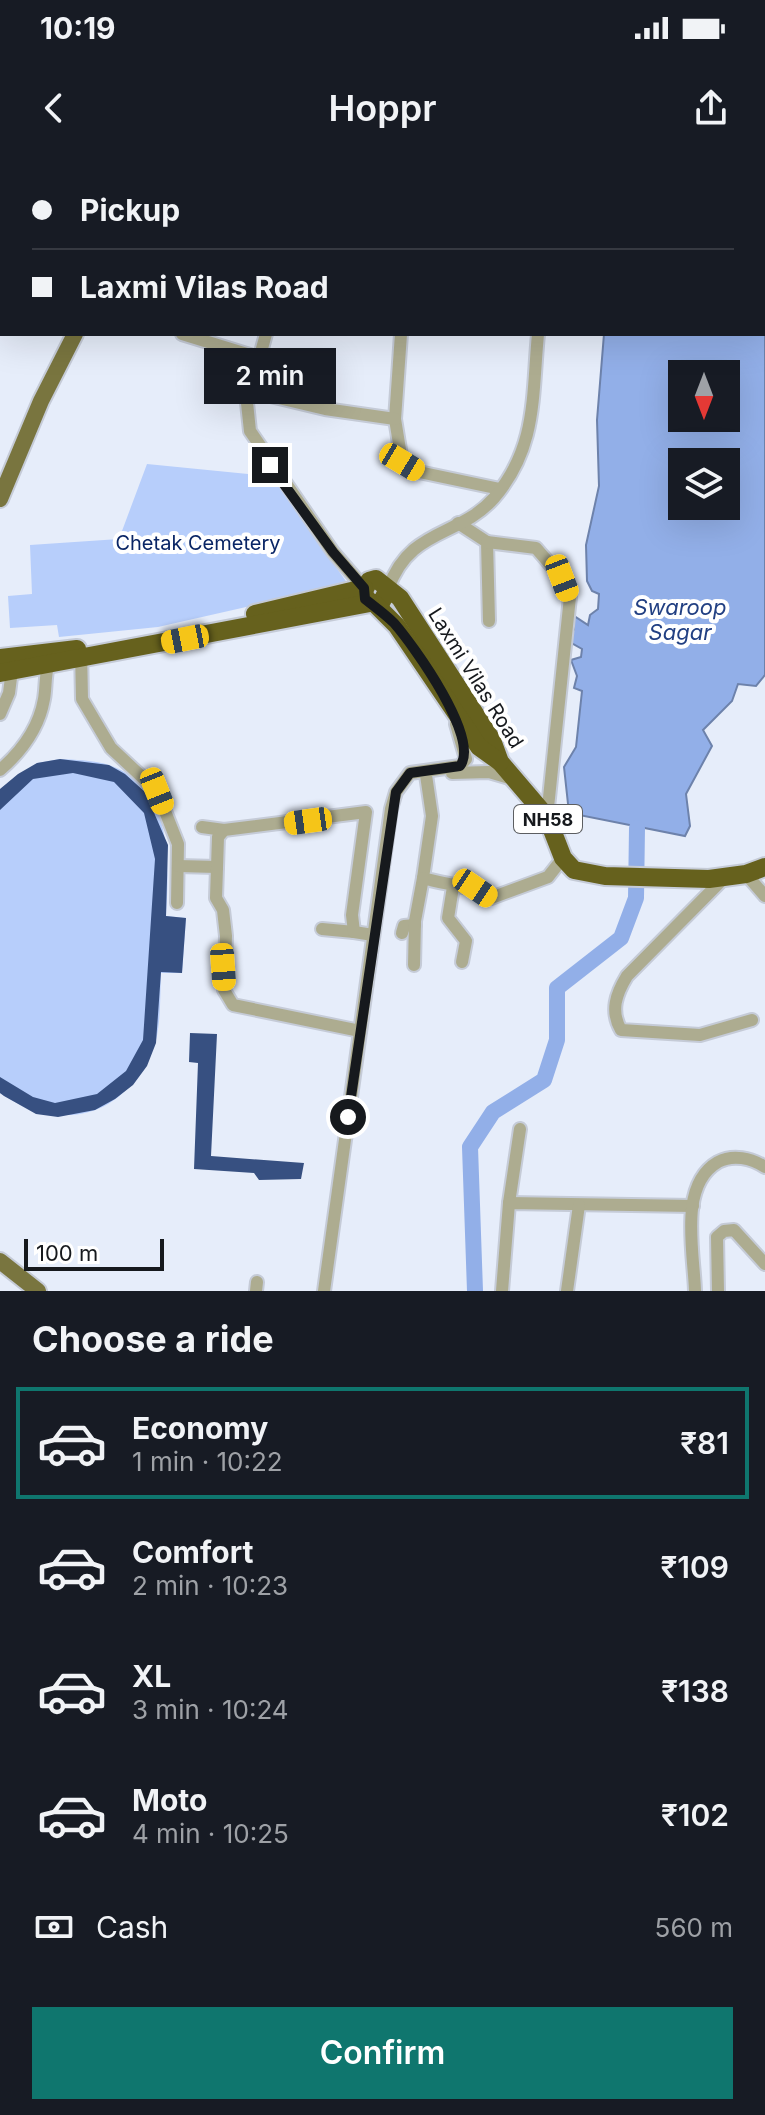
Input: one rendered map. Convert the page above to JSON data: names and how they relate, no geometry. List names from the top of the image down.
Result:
{
  "streets": {
    "highway": ["Laxmi Vilas Road", "NH58"]
  },
  "crossings": [
    ["Laxmi Vilas Road", "NH58"]
  ],
  "water": ["Swaroop Sagar"],
  "parks": ["Chetak Cemetery"],
  "scale_bar": "100 m",
  "north": "bottom",
  "page": {
    "status": "10:19",
    "header": "Hoppr",
    "banner": ["Pickup", "Laxmi Vilas Road"],
    "bubble": "2 min",
    "scale": "100 m",
    "heading": "Choose a ride",
    "list": [
      {
        "name": "Economy",
        "note": "1 min · 10:22",
        "value": "₹81"
      },
      {
        "name": "Comfort",
        "note": "2 min · 10:23",
        "value": "₹109"
      },
      {
        "name": "XL",
        "note": "3 min · 10:24",
        "value": "₹138"
      },
      {
        "name": "Moto",
        "note": "4 min · 10:25",
        "value": "₹102"
      }
    ],
    "pay": ["Cash", "560 m"],
    "buttons": "Confirm"
  }
}
